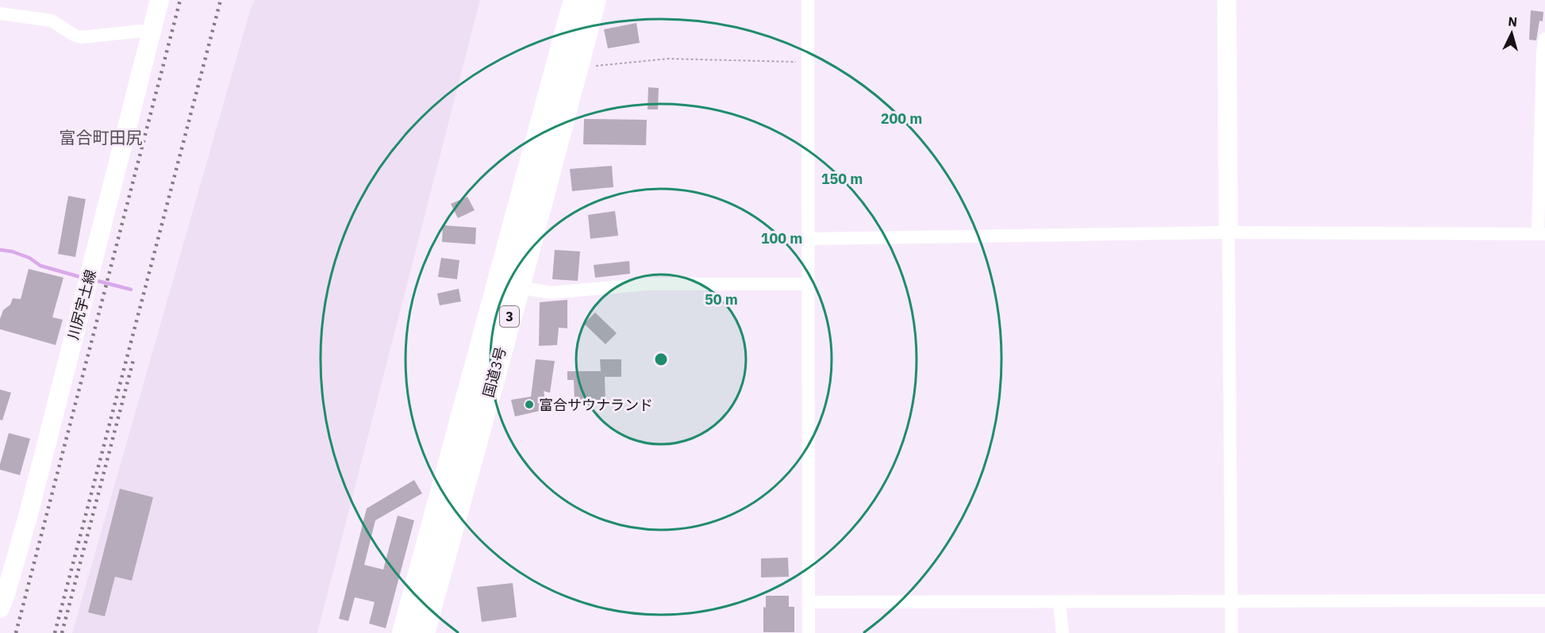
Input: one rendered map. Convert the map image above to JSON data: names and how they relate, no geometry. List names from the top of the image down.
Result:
{
  "streets": {
    "highway": ["3", "国道3号"],
    "main road": ["川尻宇土線"]
  },
  "districts": ["富合町田尻"],
  "places": ["富合サウナランド"],
  "north": "top",
  "rings": [
    "200 m",
    "150 m",
    "100 m",
    "50 m"
  ]
}
